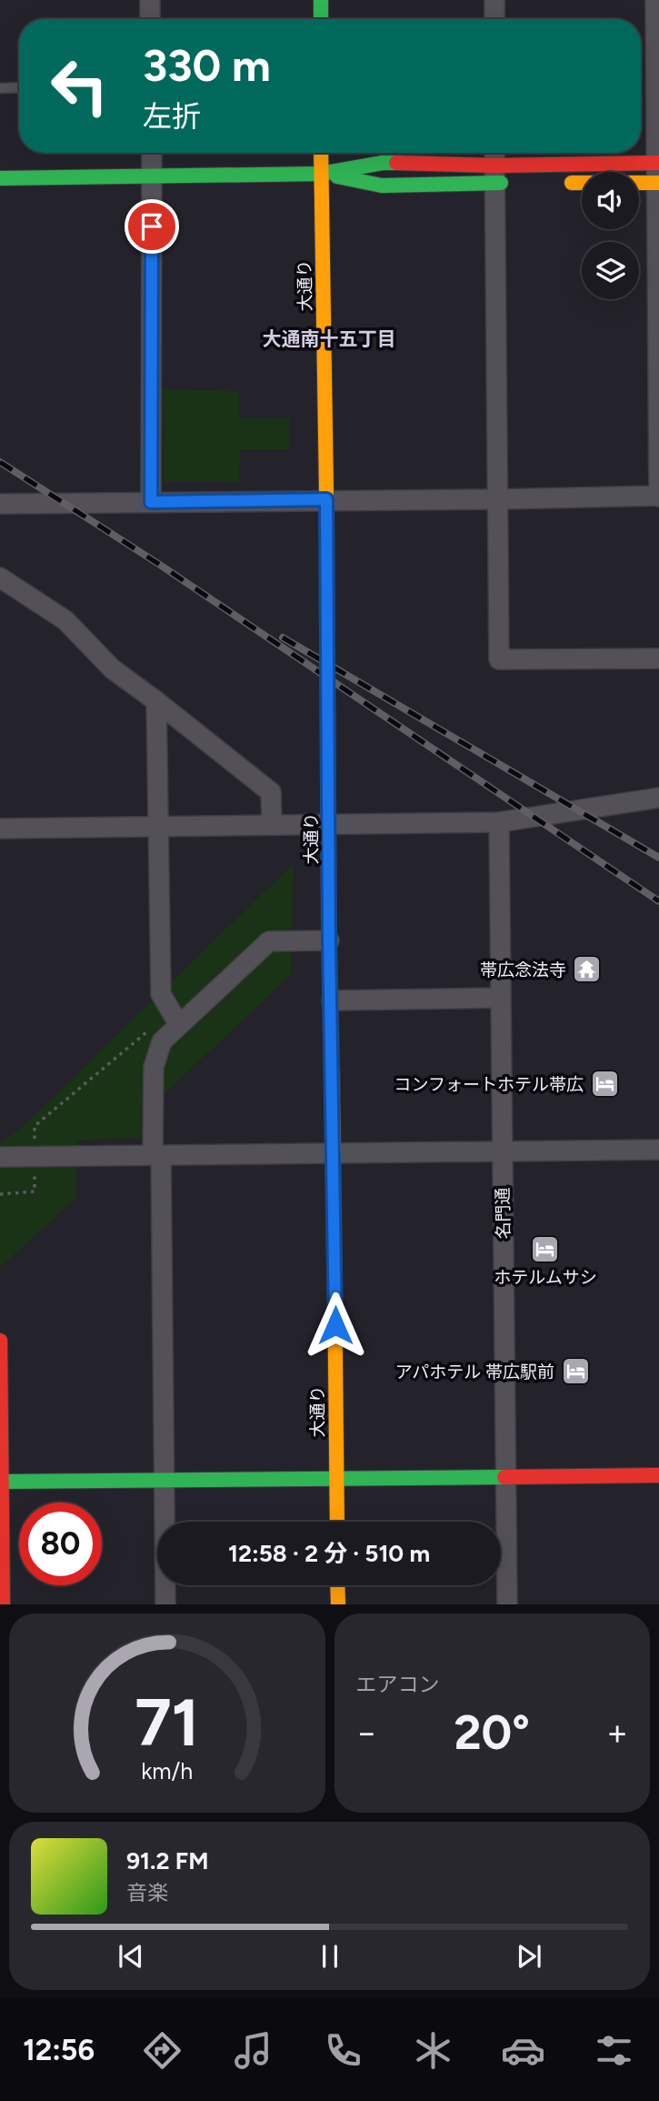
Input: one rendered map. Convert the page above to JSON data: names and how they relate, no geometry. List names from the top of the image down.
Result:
{
  "streets": {
    "main road": ["大通り"],
    "street": ["名門通"]
  },
  "districts": ["大通南十五丁目"],
  "places": {
    "temple": ["帯広念法寺"],
    "hotel": ["コンフォートホテル帯広", "ホテルムサシ", "アパホテル 帯広駅前"]
  },
  "page": {
    "turn": ["330 m", "左折"],
    "limit": "80",
    "trip": "12:58 · 2 分 · 510 m",
    "tile": "エアコン",
    "heat": ["−", "20°", "+"],
    "song": ["91.2 FM", "音楽"],
    "tabs": "12:56",
    "gauge": ["71", "km/h"]
  }
}
